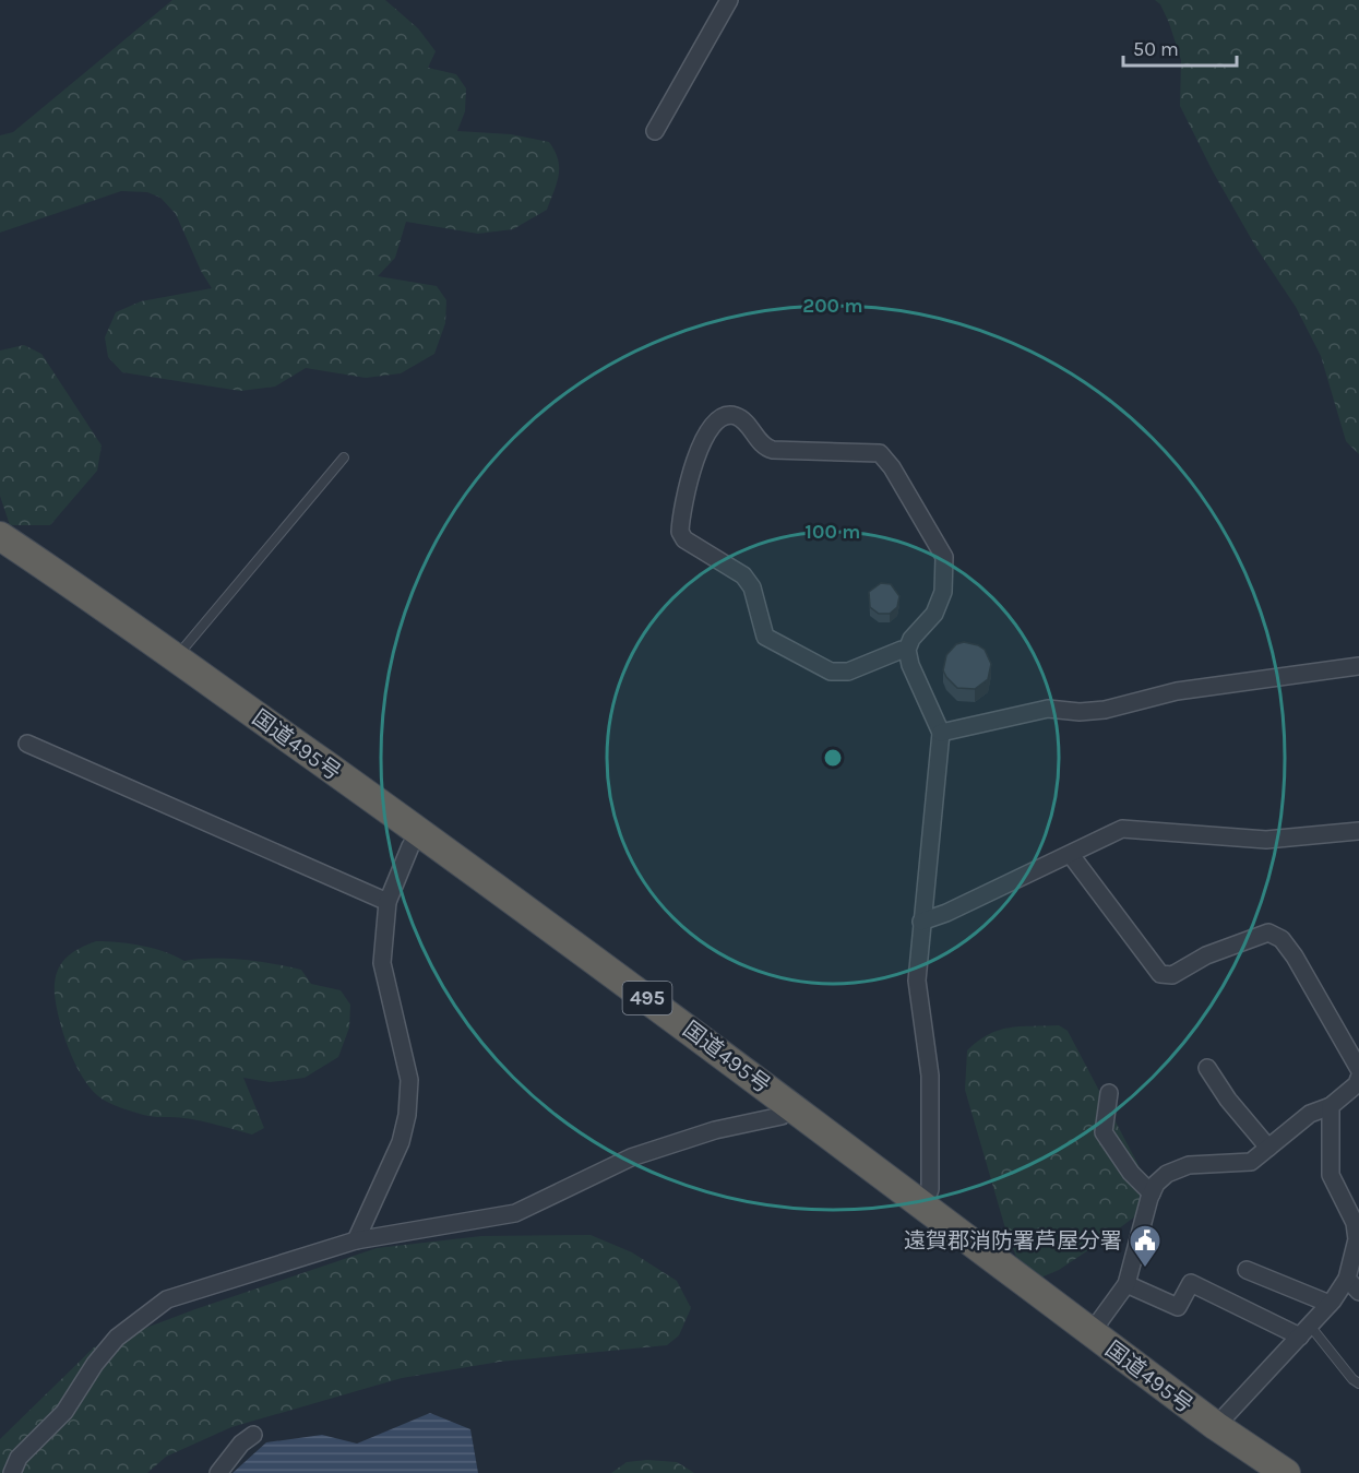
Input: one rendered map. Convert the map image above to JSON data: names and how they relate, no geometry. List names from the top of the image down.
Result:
{
  "streets": {
    "highway": ["国道495号", "495"]
  },
  "places": {
    "public building": ["遠賀郡消防署芦屋分署"]
  },
  "scale_bar": "50 m",
  "rings": ["200 m", "100 m"]
}
